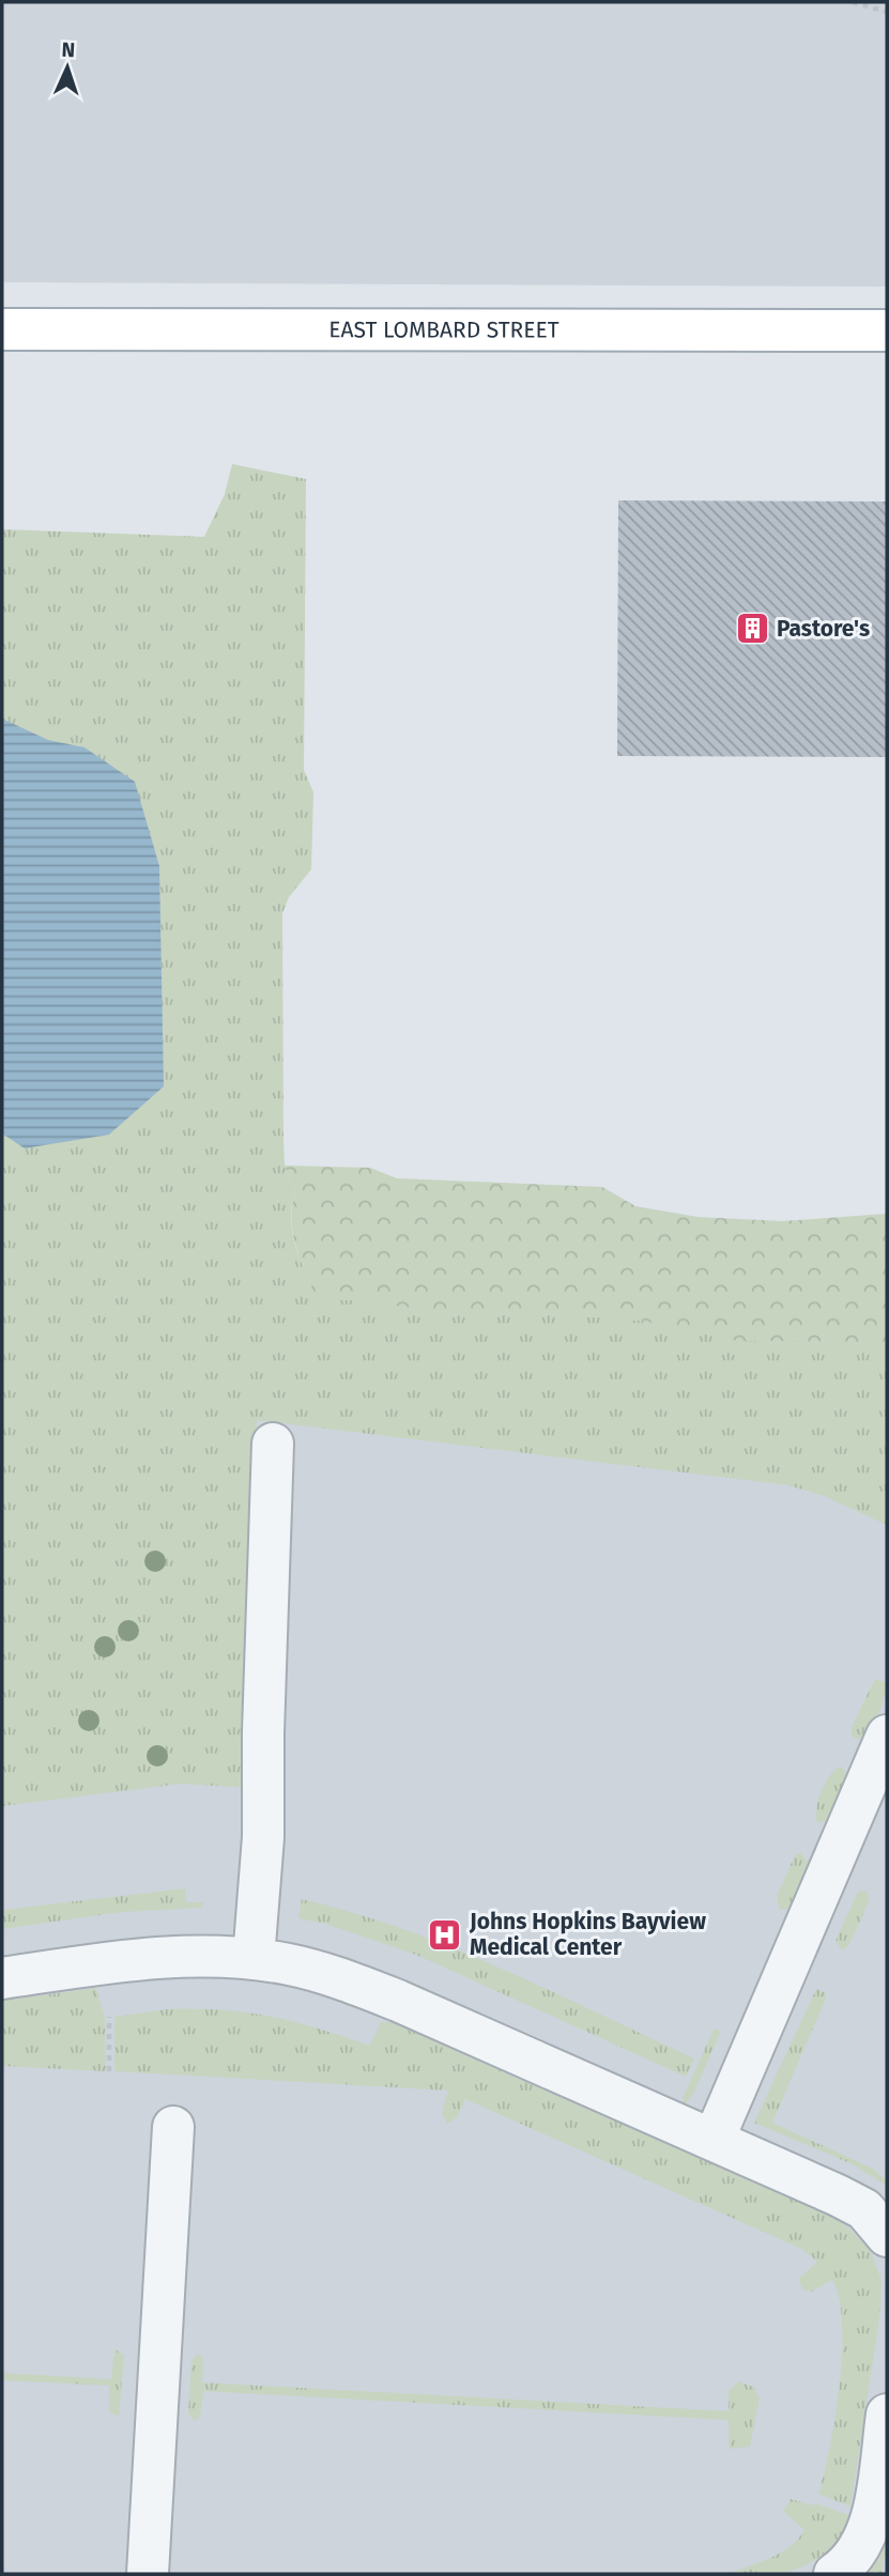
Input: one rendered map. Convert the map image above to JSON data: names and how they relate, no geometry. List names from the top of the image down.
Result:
{
  "streets": {
    "main road": ["EAST LOMBARD STREET"]
  },
  "places": {
    "building": ["Pastore's"],
    "hospital": ["Johns Hopkins Bayview Medical Center"]
  },
  "north": "top"
}
